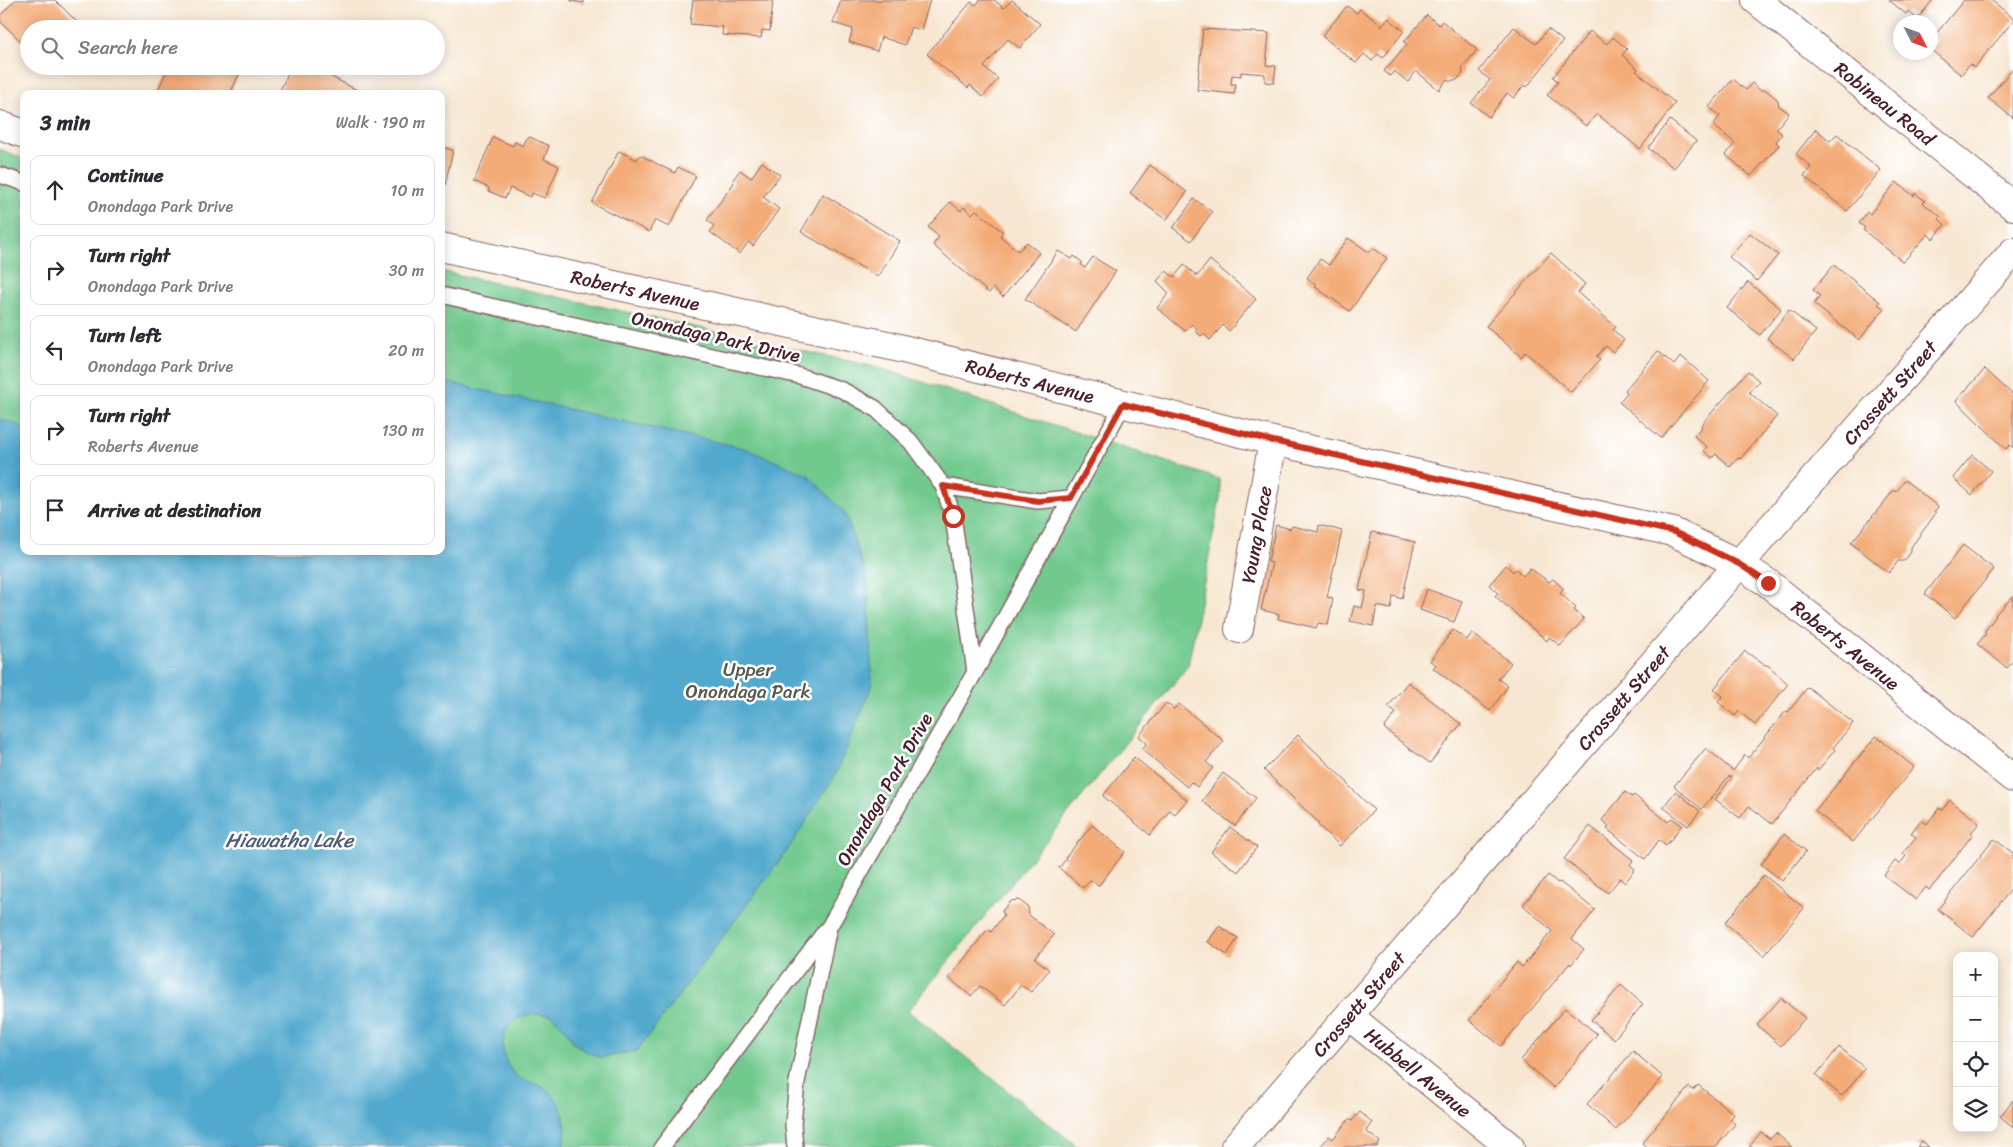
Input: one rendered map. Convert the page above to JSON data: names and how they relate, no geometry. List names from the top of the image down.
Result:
{
  "streets": {
    "street": [
      "Robineau Road",
      "Roberts Avenue",
      "Crossett Street",
      "Young Place",
      "Hubbell Avenue"
    ],
    "lane": ["Onondaga Park Drive"]
  },
  "crossings": [
    ["Roberts Avenue", "Onondaga Park Drive"],
    ["Roberts Avenue", "Crossett Street"],
    ["Roberts Avenue", "Young Place"],
    ["Crossett Street", "Hubbell Avenue"]
  ],
  "water": ["Hiawatha Lake"],
  "parks": ["Upper Onondaga Park"],
  "north": "bottom right",
  "page": {
    "search": "Search here",
    "heading": ["3 min", "Walk · 190 m"],
    "list": [
      ["Continue", "Onondaga Park Drive", "10 m"],
      ["Turn right", "Onondaga Park Drive", "30 m"],
      ["Turn left", "Onondaga Park Drive", "20 m"],
      ["Turn right", "Roberts Avenue", "130 m"],
      "Arrive at destination"
    ],
    "map_buttons": ["+", "−"]
  }
}
